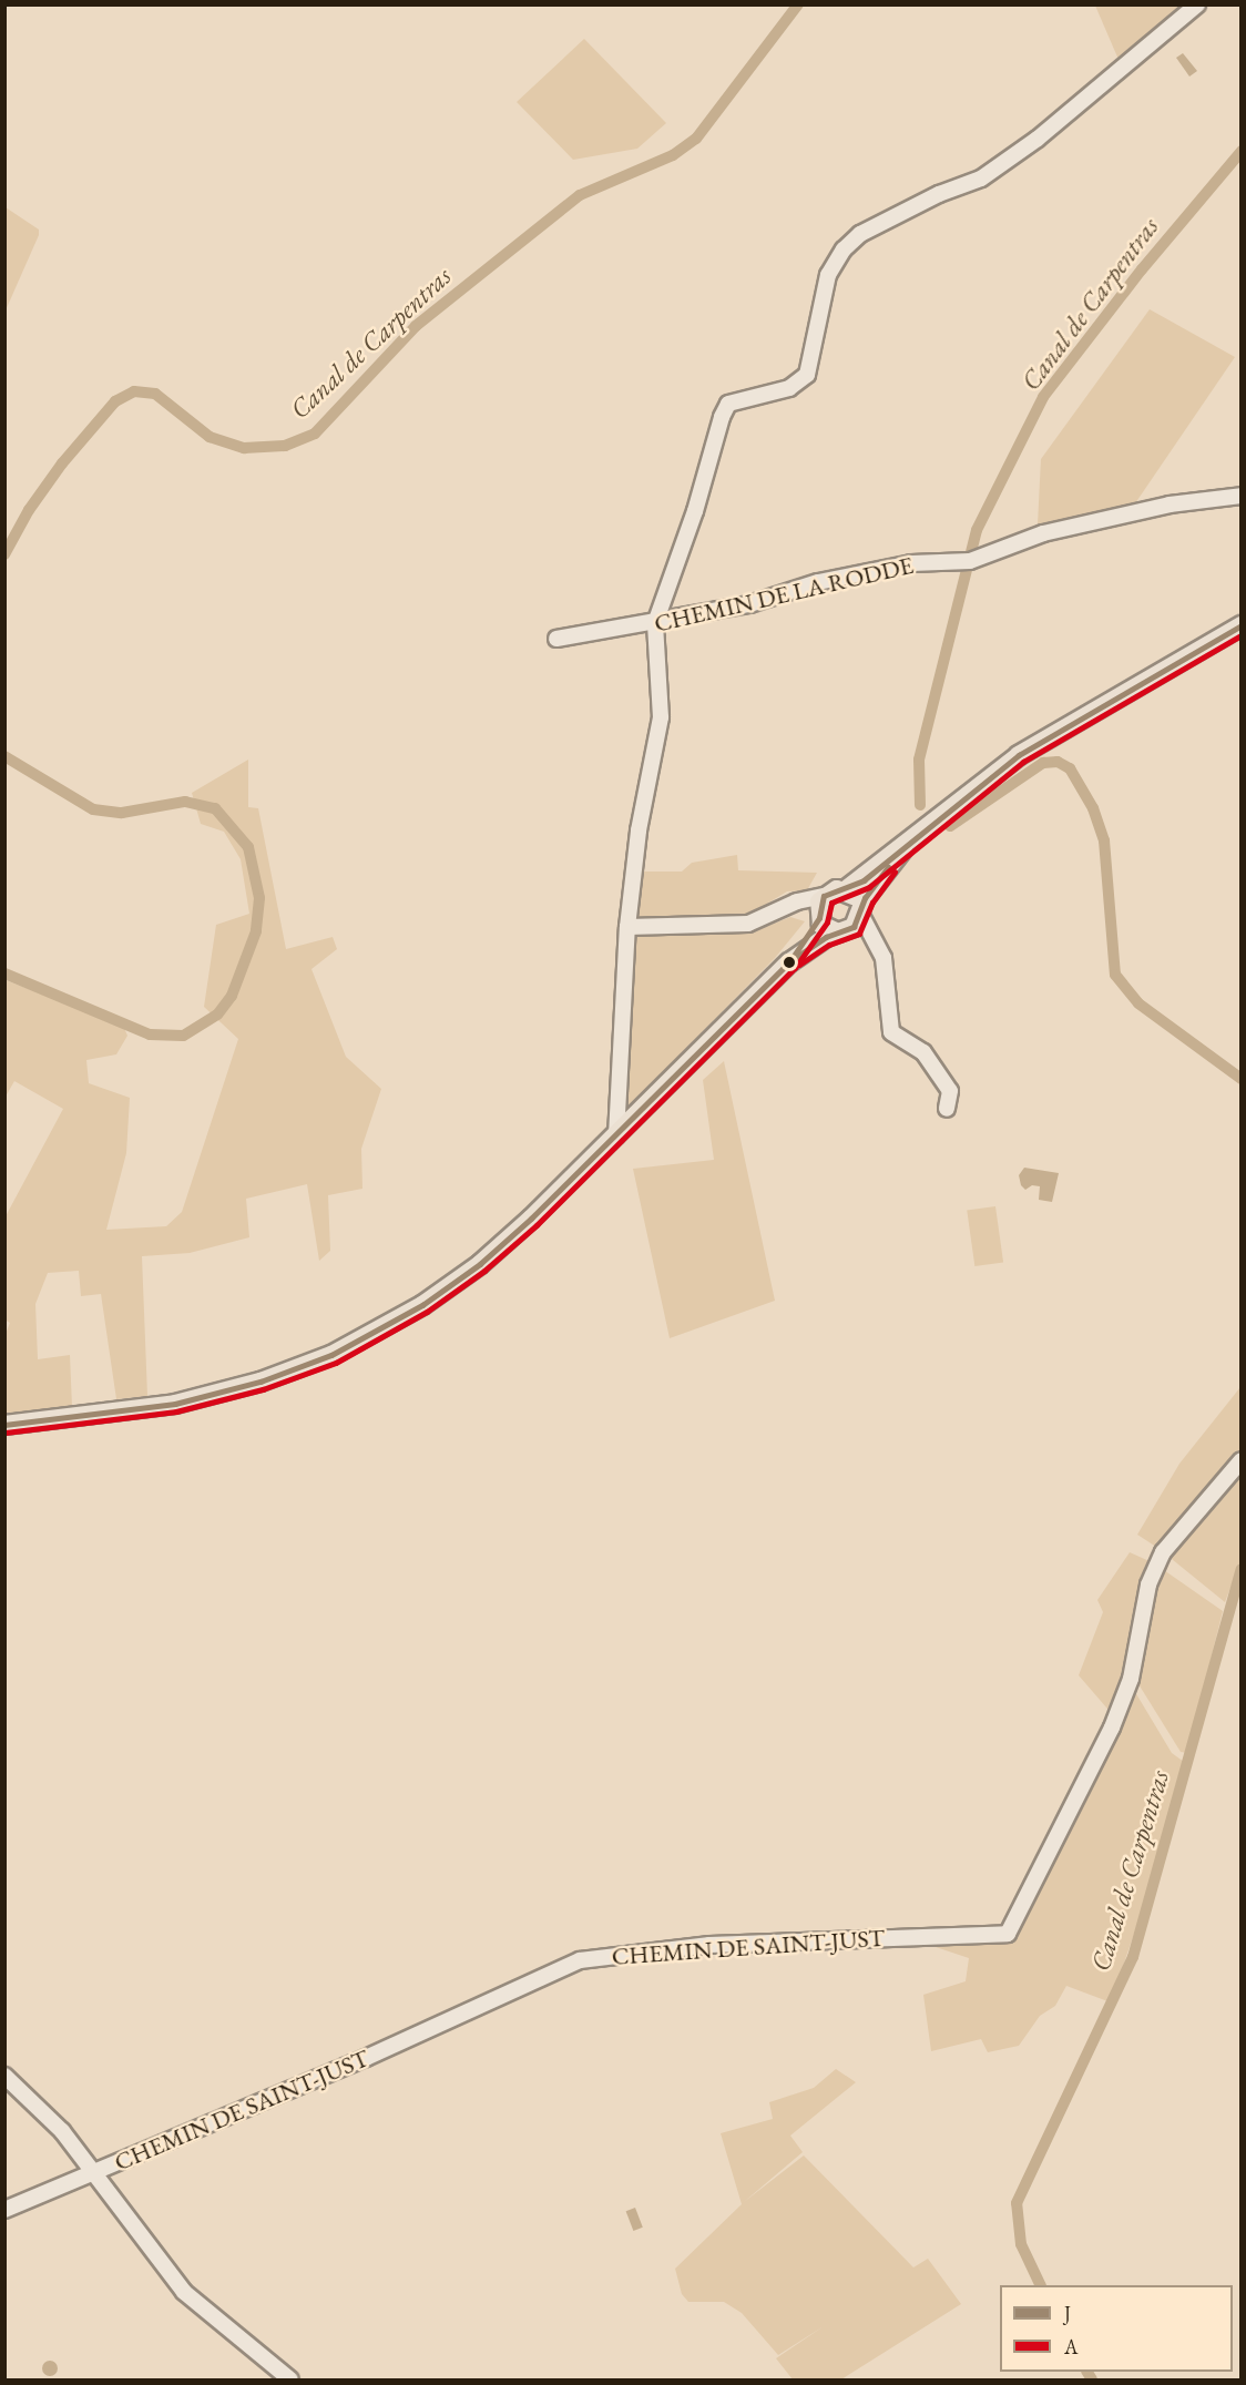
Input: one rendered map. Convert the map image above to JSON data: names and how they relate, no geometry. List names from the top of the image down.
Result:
{
  "streets": {
    "street": ["CHEMIN DE LA RODDE", "CHEMIN DE SAINT-JUST"]
  },
  "water": ["Canal de Carpentras"],
  "lines": ["transit line J", "transit line A"],
  "legend": ["J", "A"]
}
